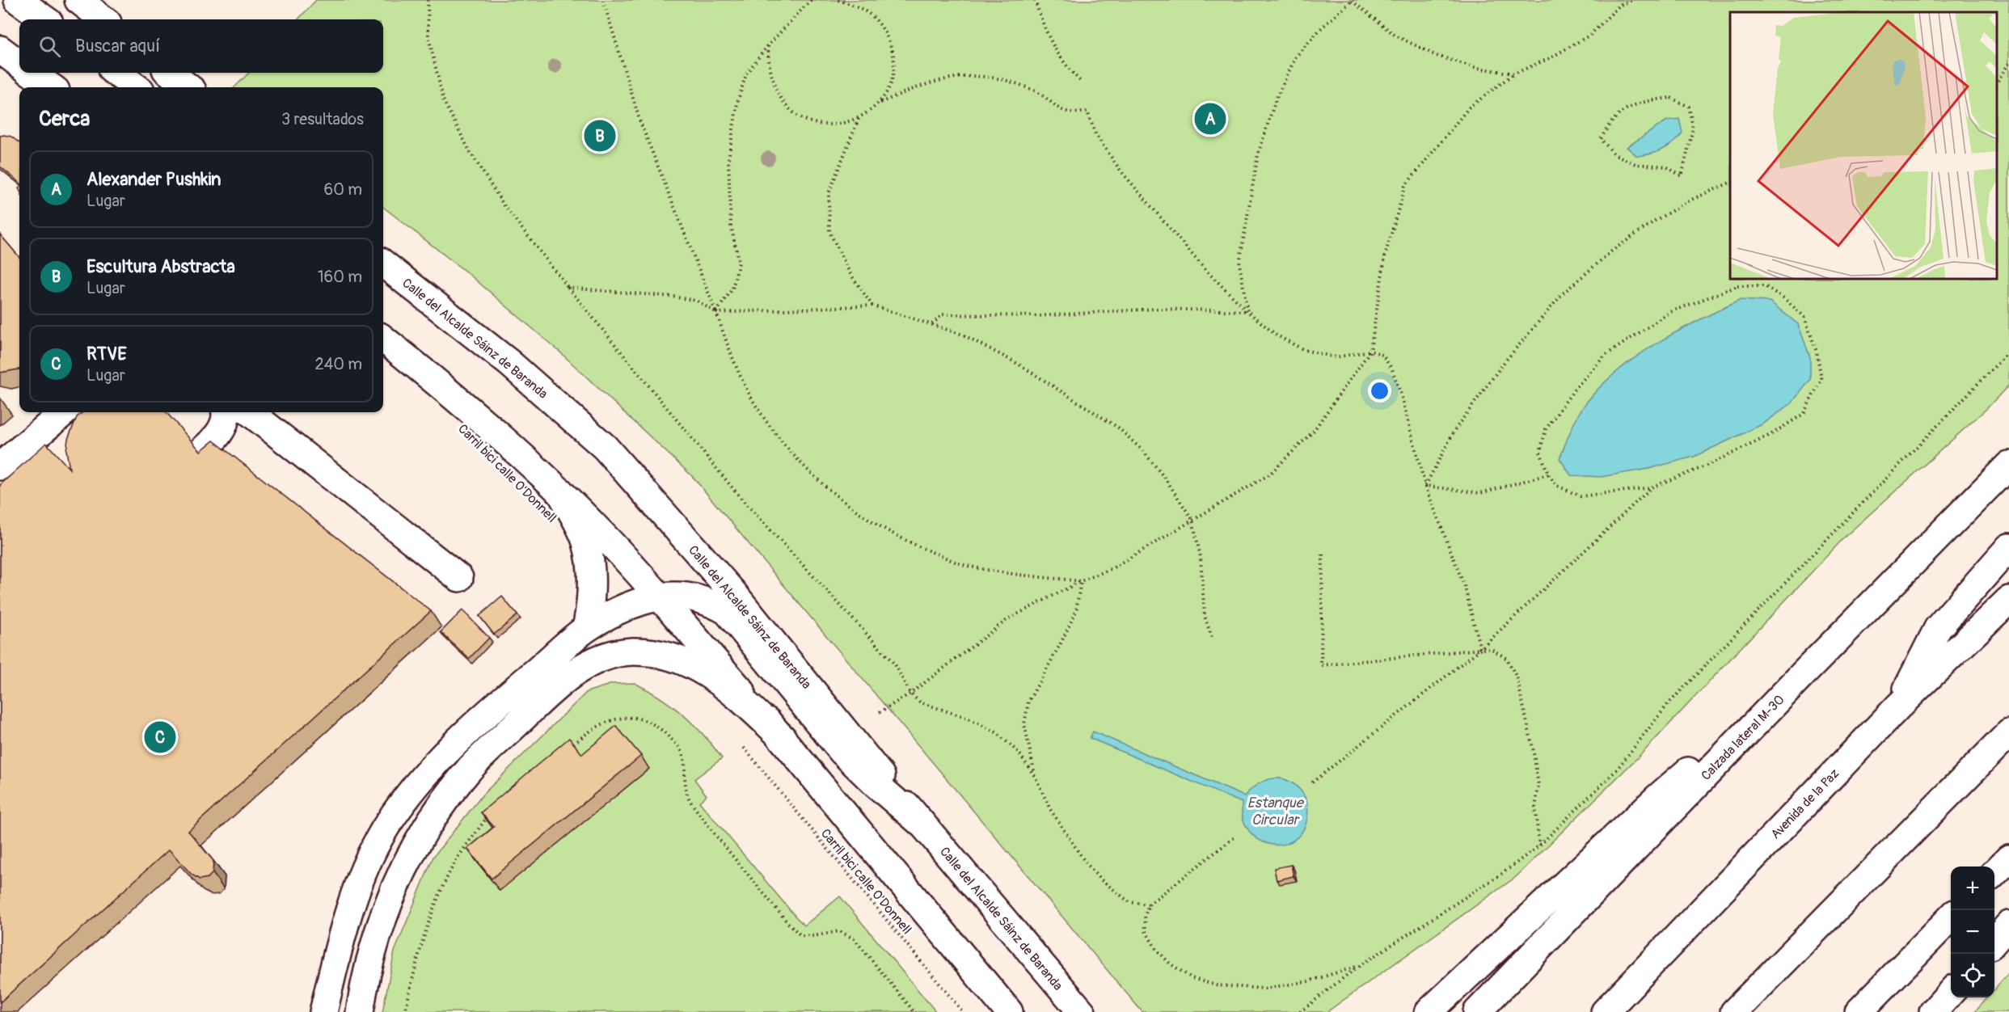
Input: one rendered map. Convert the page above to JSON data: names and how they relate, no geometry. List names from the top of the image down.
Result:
{
  "streets": {
    "main road": ["Calle del Alcalde Sáinz de Baranda", "Calzada lateral M-30", "Avenida de la Paz"],
    "path": ["Carril bici calle O'Donnell"]
  },
  "water": ["Estanque Circular"],
  "page": {
    "search": "Buscar aquí",
    "heading": ["Cerca", "3 resultados"],
    "pins": ["A", "B", "C"],
    "list": [
      {
        "mark": "A",
        "name": "Alexander Pushkin",
        "note": "Lugar",
        "value": "60 m"
      },
      {
        "mark": "B",
        "name": "Escultura Abstracta",
        "note": "Lugar",
        "value": "160 m"
      },
      {
        "mark": "C",
        "name": "RTVE",
        "note": "Lugar",
        "value": "240 m"
      }
    ],
    "map_buttons": ["+", "−"]
  }
}
